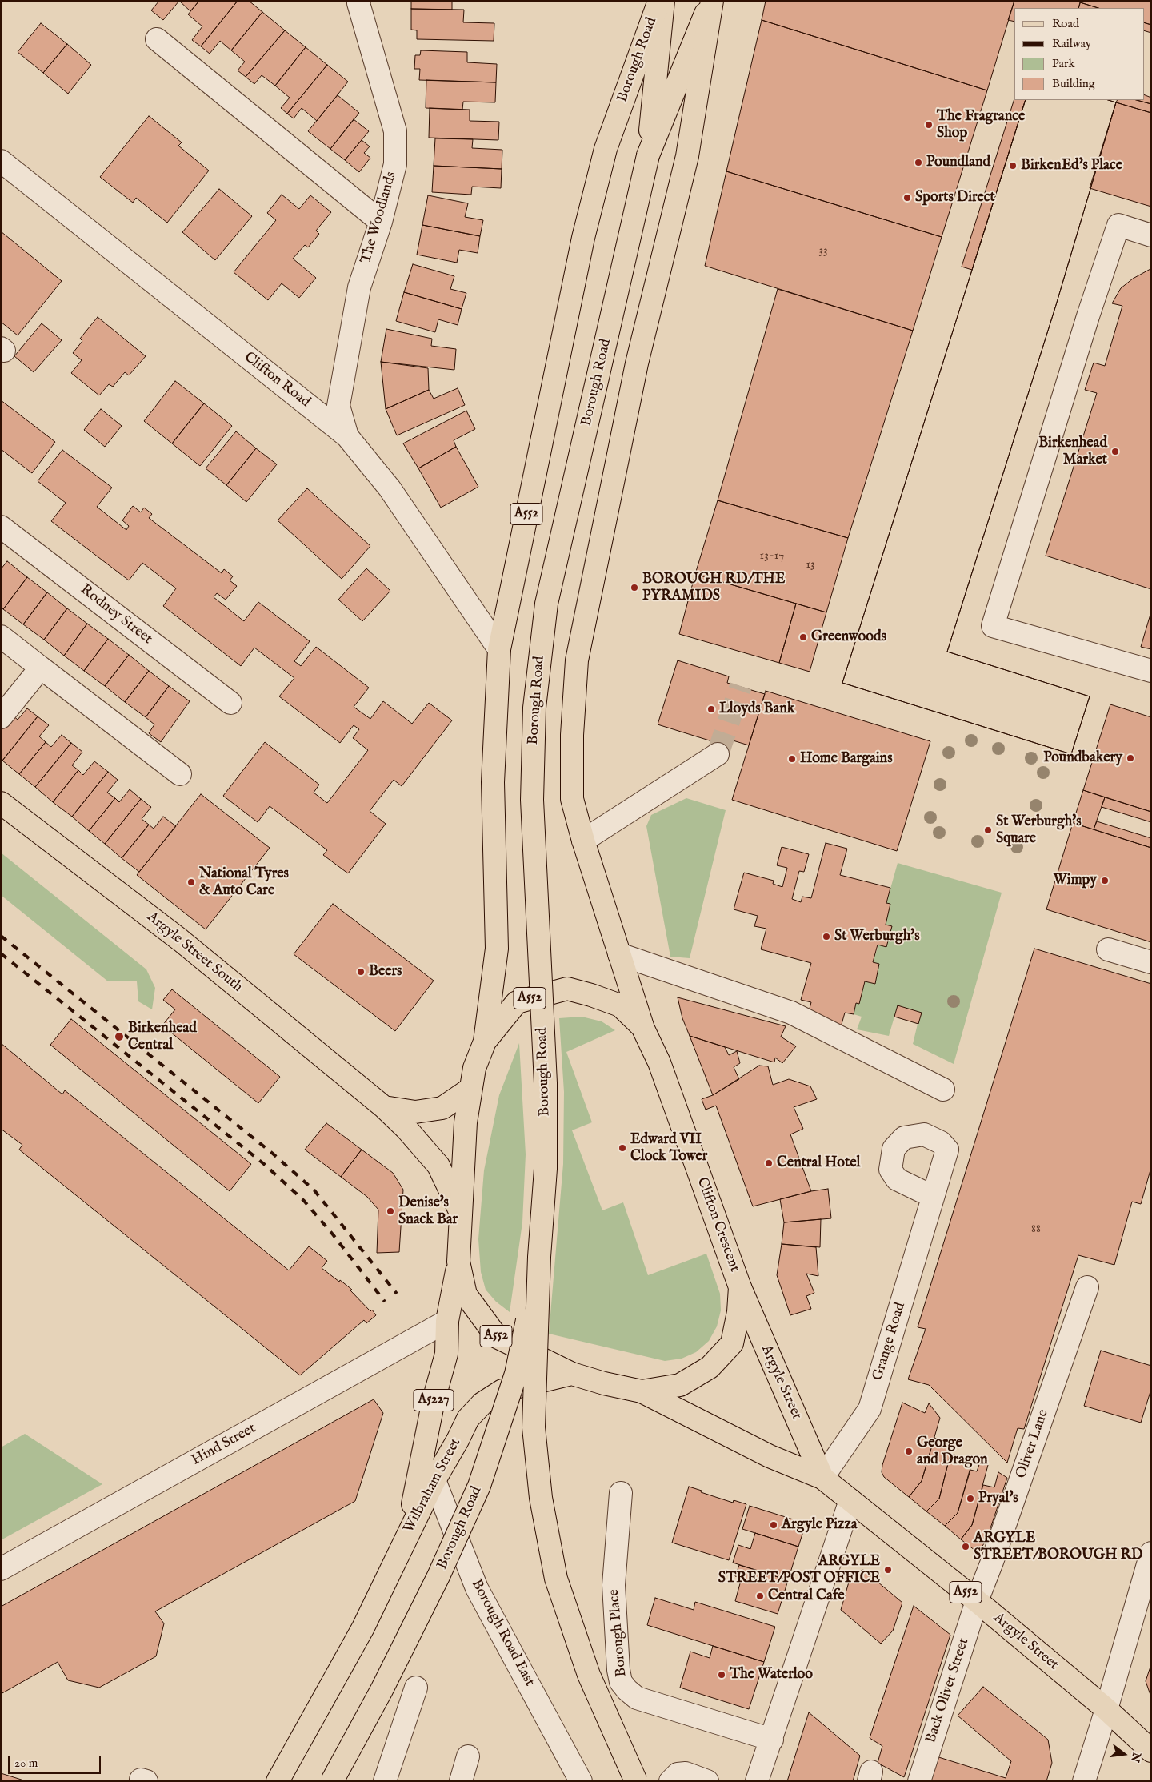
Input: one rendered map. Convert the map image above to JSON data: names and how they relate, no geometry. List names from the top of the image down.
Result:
{
  "streets": {
    "main road": [
      "Borough Road",
      "A552",
      "Argyle Street South",
      "Clifton Crescent",
      "Argyle Street",
      "A5227",
      "Wilbraham Street"
    ],
    "street": [
      "The Woodlands",
      "Clifton Road",
      "Rodney Street",
      "Grange Road",
      "Oliver Lane",
      "Hind Street",
      "Borough Road East",
      "Borough Place",
      "Back Oliver Street"
    ]
  },
  "crossings": [
    ["Borough Road", "Clifton Road"],
    ["Borough Road", "A552"],
    ["Borough Road", "Clifton Crescent"],
    ["The Woodlands", "Clifton Road"],
    ["A552", "Argyle Street South"],
    ["A552", "Clifton Crescent"],
    ["A552", "Argyle Street"],
    ["A552", "Wilbraham Street"],
    ["Clifton Crescent", "Argyle Street"],
    ["Grange Road", "Argyle Street"],
    ["Argyle Street", "Oliver Lane"],
    ["Argyle Street", "Back Oliver Street"],
    ["A5227", "Wilbraham Street"],
    ["Oliver Lane", "Back Oliver Street"],
    ["Hind Street", "Wilbraham Street"],
    ["Wilbraham Street", "Borough Road East"]
  ],
  "places": [
    "The Fragrance Shop",
    "Poundland",
    "BirkenEd's Place",
    "Sports Direct",
    "Birkenhead Market",
    "BOROUGH RD/THE PYRAMIDS",
    "Greenwoods",
    "Lloyds Bank",
    "Poundbakery",
    "Home Bargains",
    "St Werburgh's Square",
    "Wimpy",
    "National Tyres & Auto Care",
    "St Werburgh's",
    "Beers",
    "Birkenhead Central",
    "Edward VII Clock Tower",
    "Central Hotel",
    "Denise's Snack Bar",
    "George and Dragon",
    "Pryal's",
    "Argyle Pizza",
    "ARGYLE STREET/BOROUGH RD",
    "ARGYLE STREET/POST OFFICE",
    "Central Cafe",
    "The Waterloo"
  ],
  "house_numbers": [
    "33",
    "13-17",
    "13",
    "88"
  ],
  "legend": [
    "Road",
    "Railway",
    "Park",
    "Building"
  ],
  "scale_bar": "20 m",
  "north": "right"
}
